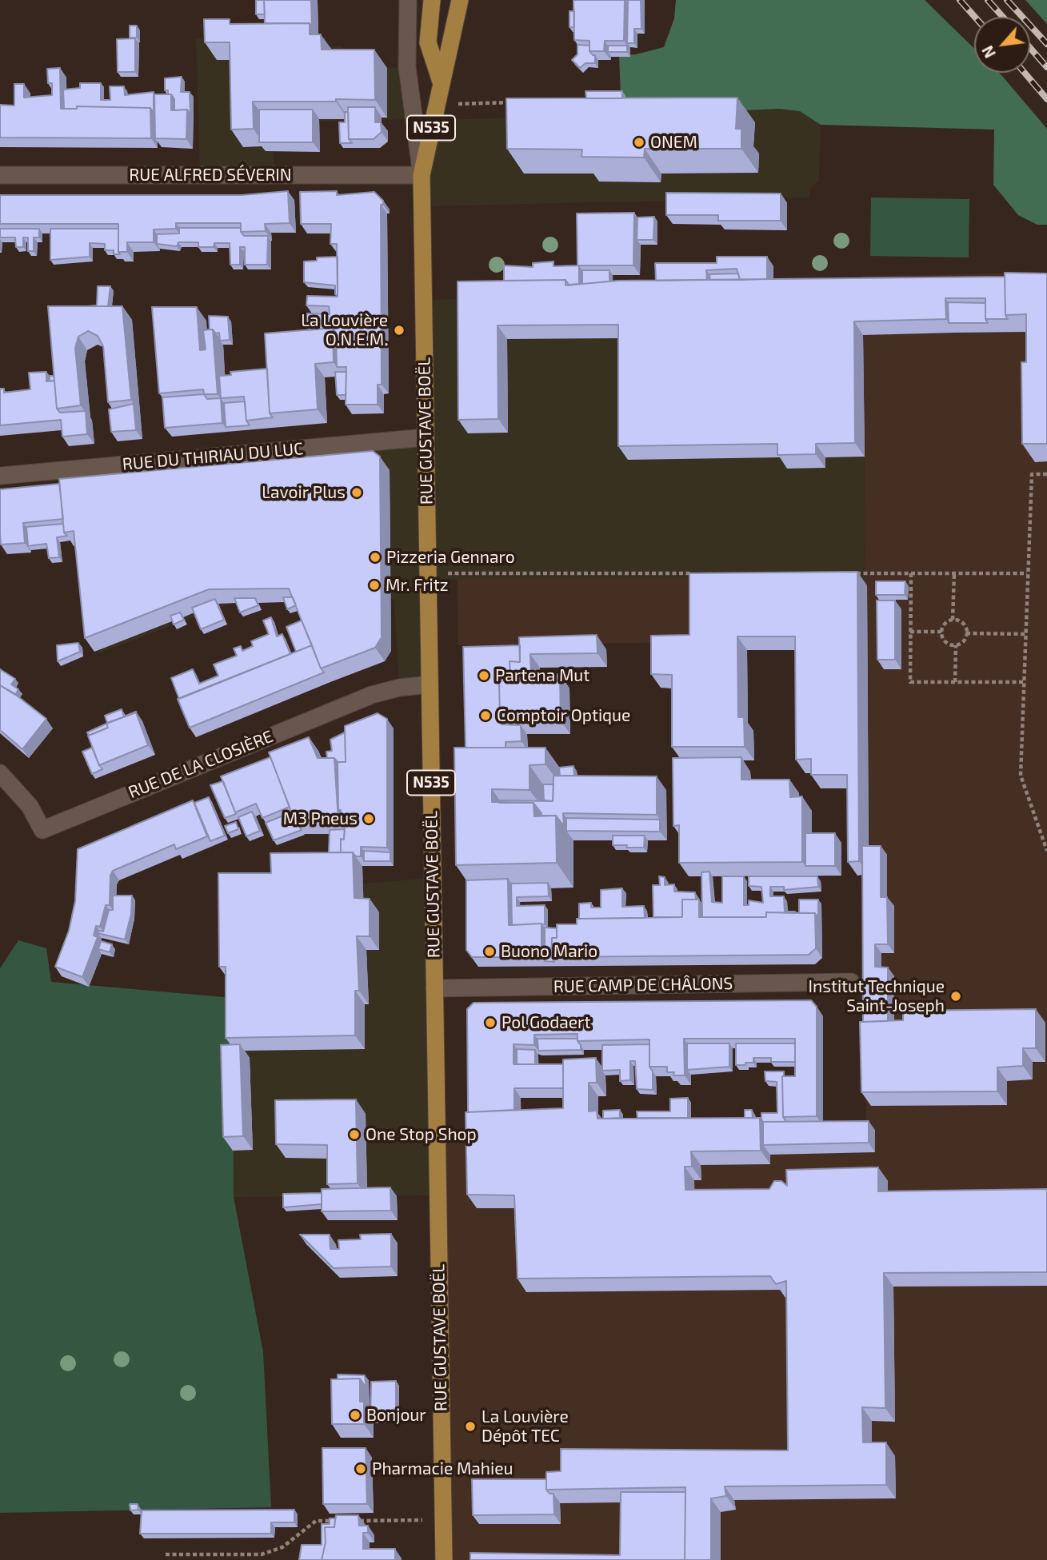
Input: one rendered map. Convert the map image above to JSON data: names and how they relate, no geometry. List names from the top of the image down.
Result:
{
  "streets": {
    "main road": ["N535", "RUE GUSTAVE BOËL"],
    "street": [
      "RUE ALFRED SÉVERIN",
      "RUE DU THIRIAU DU LUC",
      "RUE DE LA CLOSIÈRE",
      "RUE CAMP DE CHÂLONS"
    ]
  },
  "crossings": [
    ["RUE ALFRED SÉVERIN", "RUE GUSTAVE BOËL"],
    ["RUE GUSTAVE BOËL", "RUE DU THIRIAU DU LUC"],
    ["RUE GUSTAVE BOËL", "RUE DE LA CLOSIÈRE"],
    ["RUE GUSTAVE BOËL", "RUE CAMP DE CHÂLONS"]
  ],
  "places": [
    "ONEM",
    "La Louvière O.N.E.M.",
    "Lavoir Plus",
    "Pizzeria Gennaro",
    "Mr. Fritz",
    "Partena Mut",
    "Comptoir Optique",
    "M3 Pneus",
    "Buono Mario",
    "Institut Technique Saint-Joseph",
    "Pol Godaert",
    "One Stop Shop",
    "Bonjour",
    "La Louvière Dépôt TEC",
    "Pharmacie Mahieu"
  ],
  "north": "bottom left"
}
